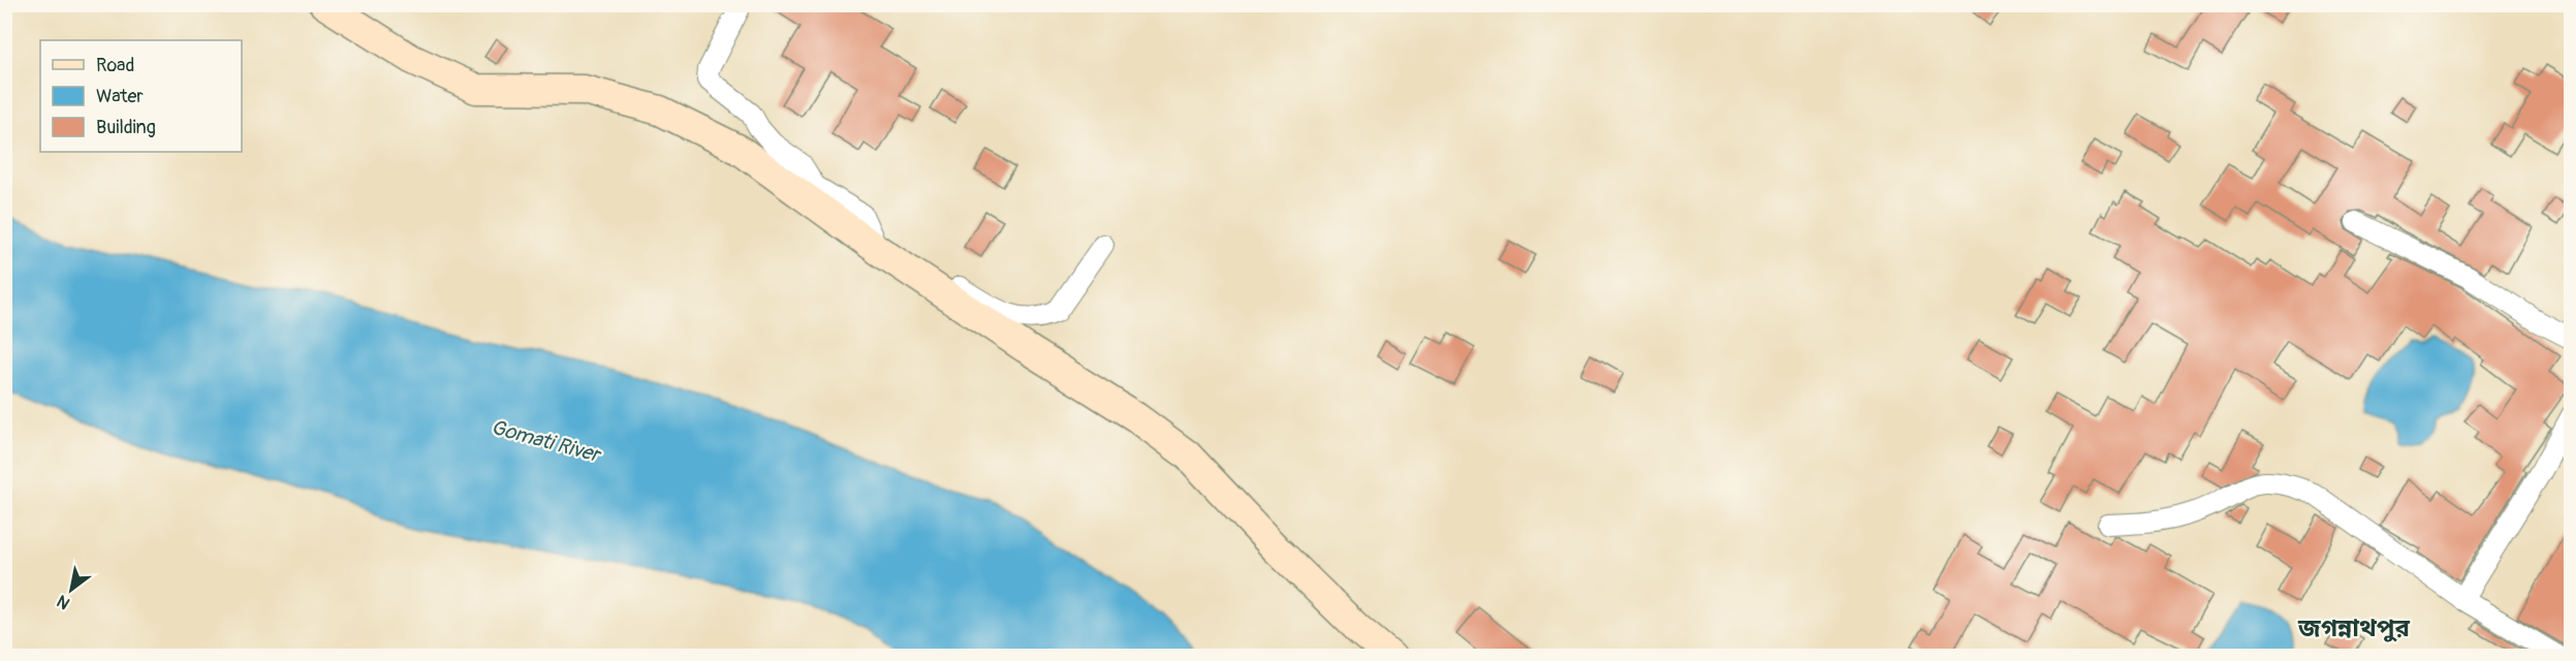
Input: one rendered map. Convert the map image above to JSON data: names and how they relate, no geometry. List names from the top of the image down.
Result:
{
  "districts": ["জগন্নাথপুর"],
  "water": ["Gomati River"],
  "legend": ["Road", "Water", "Building"],
  "north": "bottom left"
}
